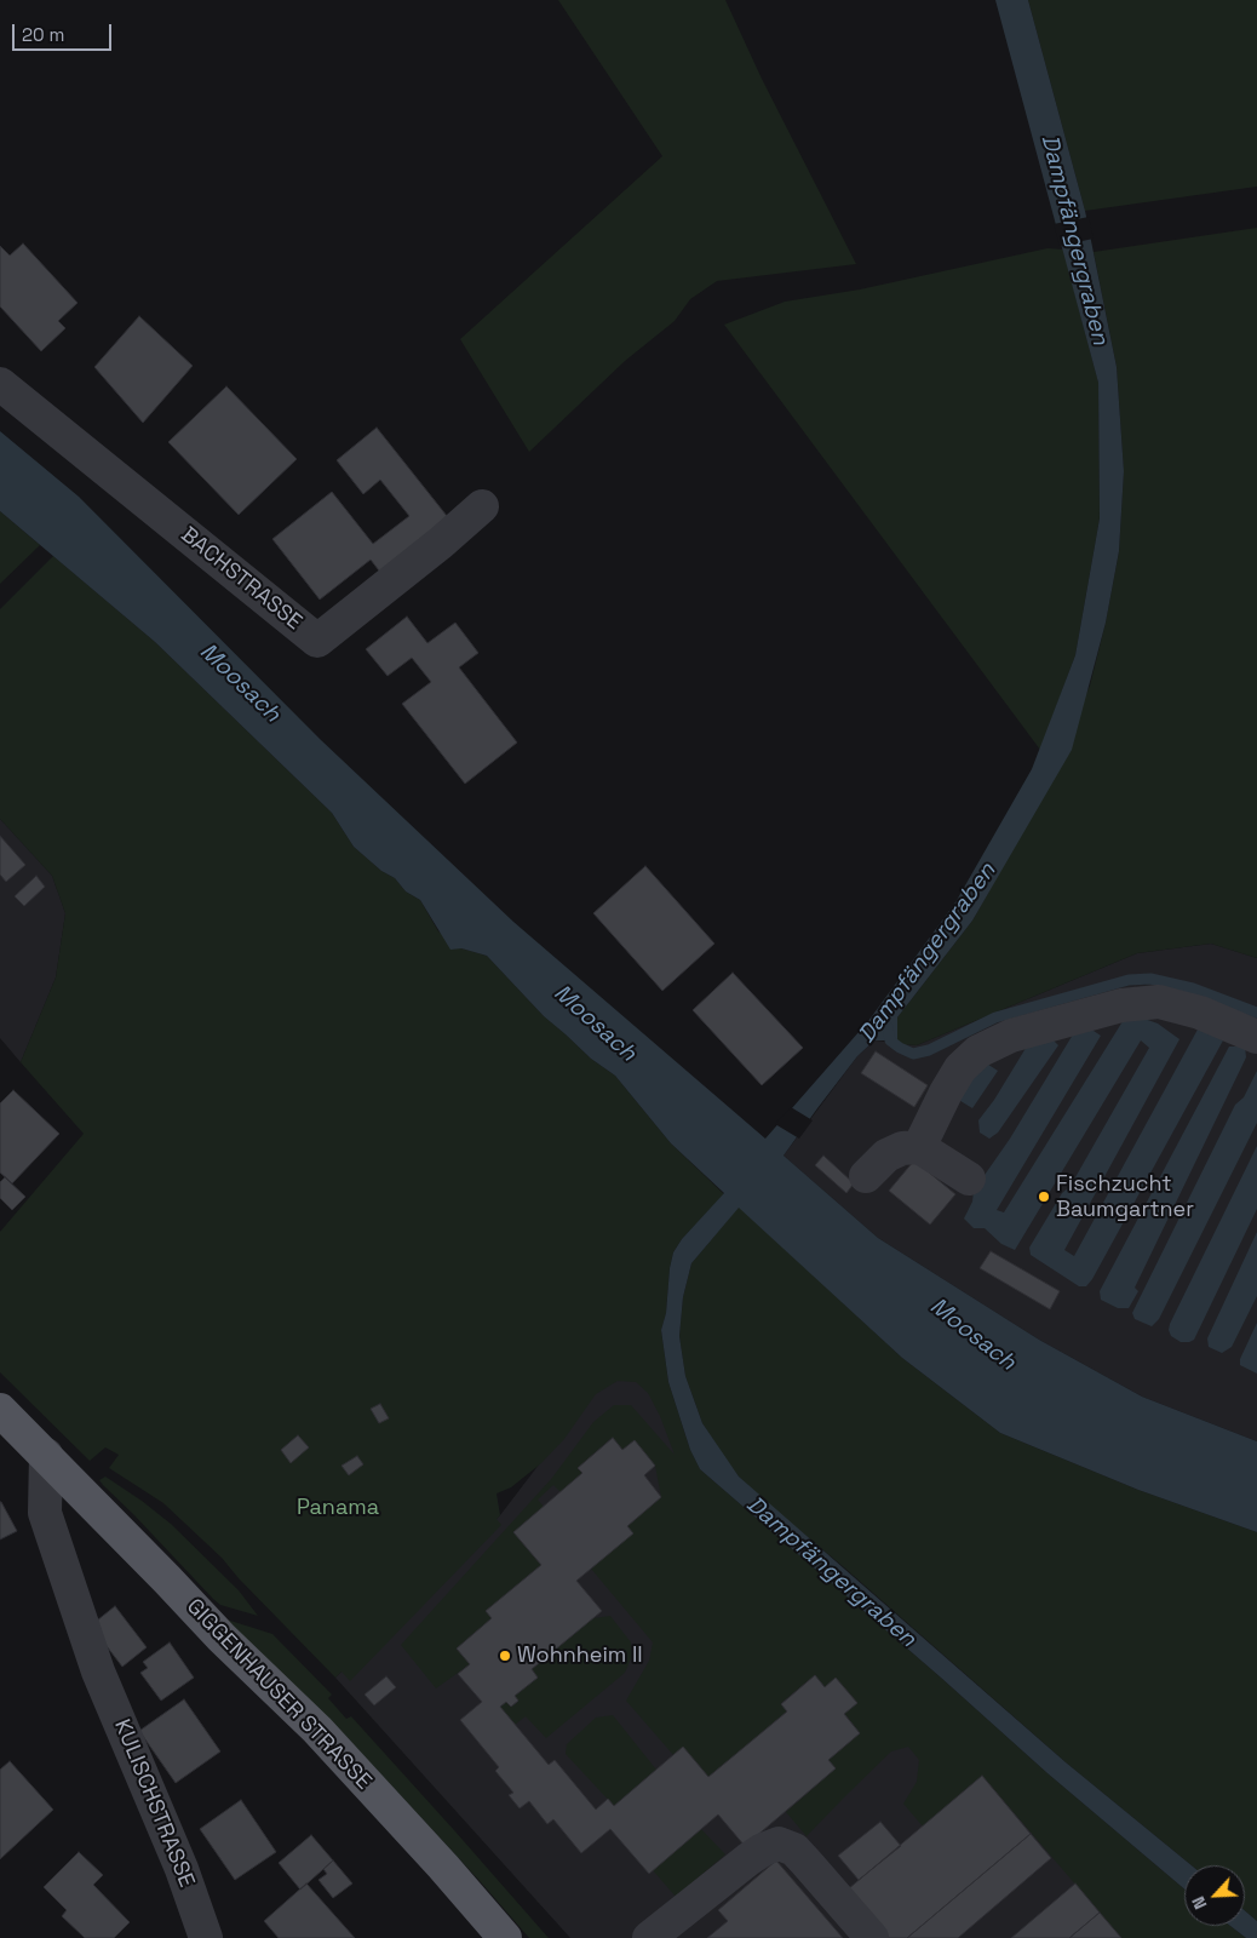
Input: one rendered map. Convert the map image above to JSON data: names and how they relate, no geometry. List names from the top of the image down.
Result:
{
  "streets": {
    "main road": ["GIGGENHAUSER STRASSE"],
    "street": ["BACHSTRASSE", "KULISCHSTRASSE"]
  },
  "crossings": [
    ["GIGGENHAUSER STRASSE", "KULISCHSTRASSE"]
  ],
  "water": ["Dampfängergraben", "Moosach"],
  "parks": ["Panama"],
  "places": ["Fischzucht Baumgartner", "Wohnheim II"],
  "scale_bar": "20 m",
  "north": "bottom left"
}
